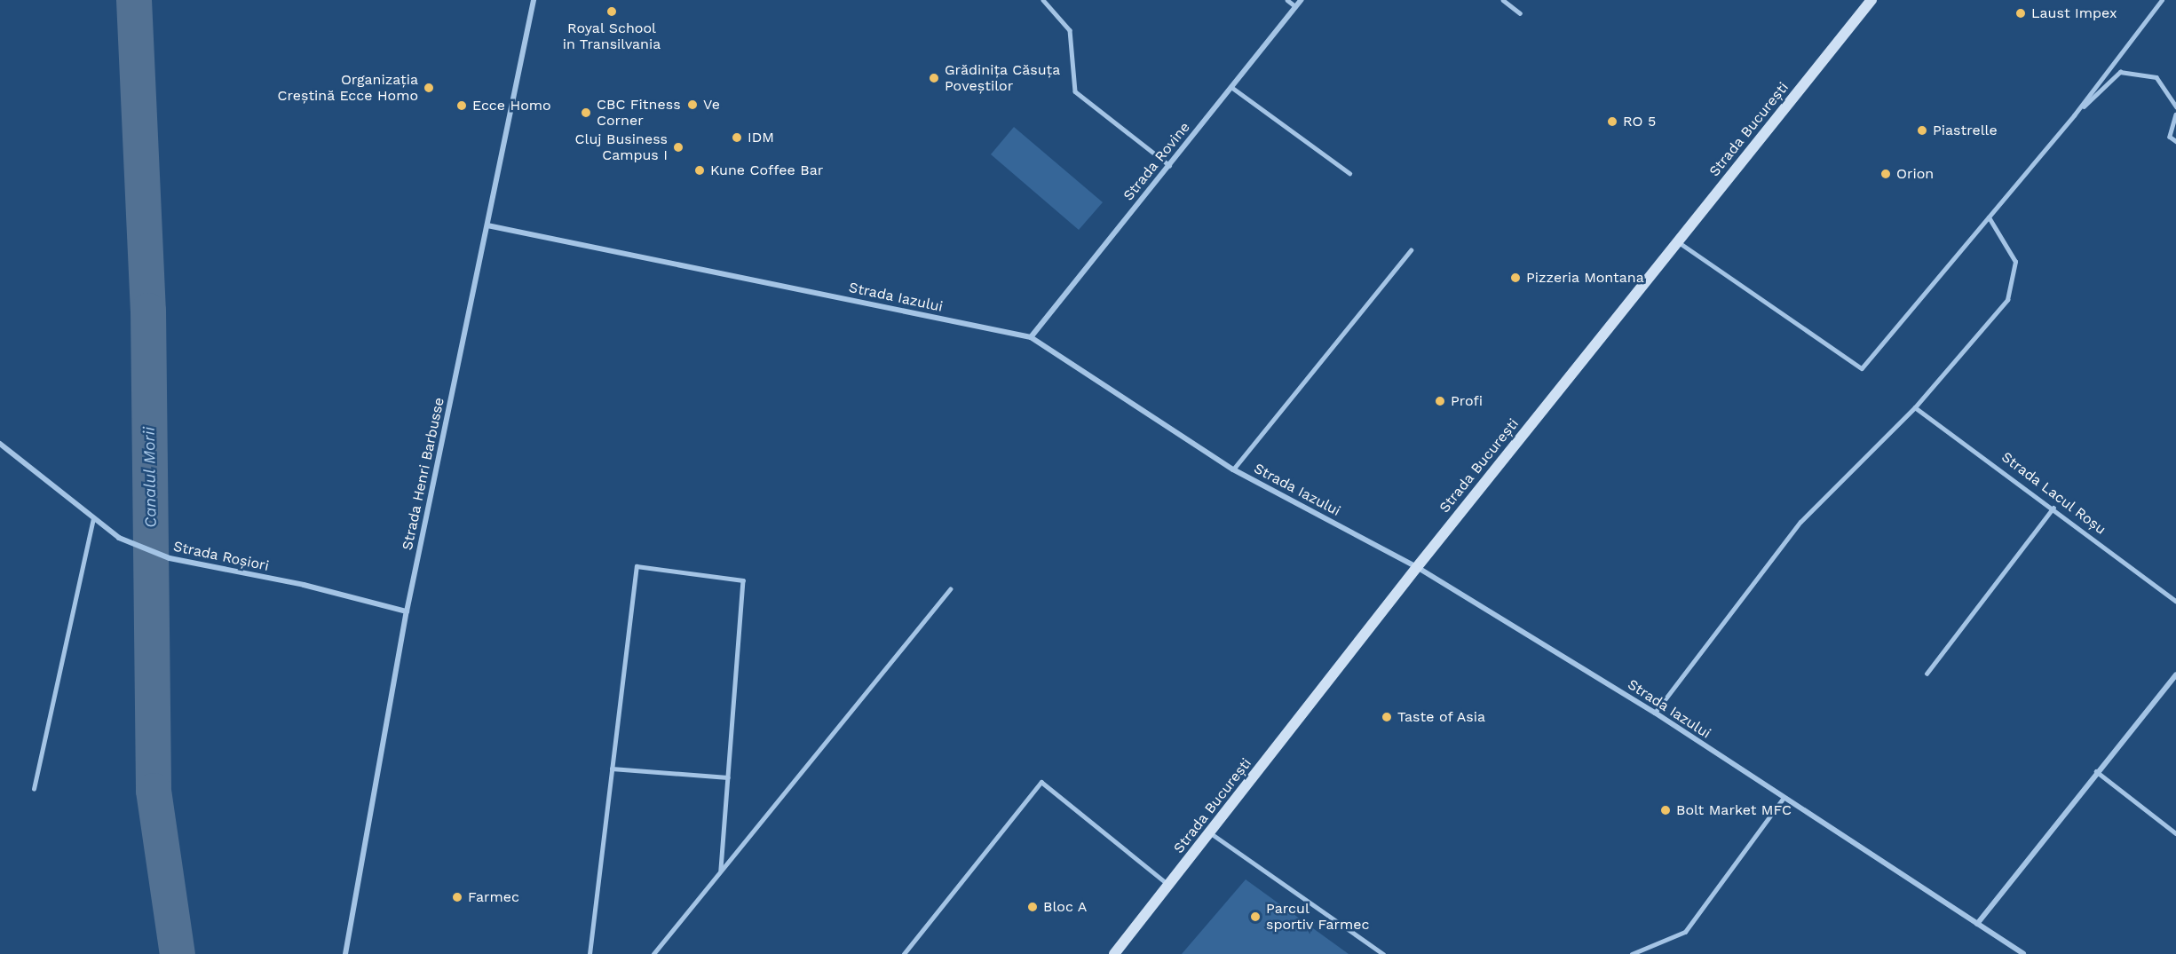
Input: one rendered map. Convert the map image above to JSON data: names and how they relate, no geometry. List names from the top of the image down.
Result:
{
  "streets": {
    "main road": ["Strada București"],
    "street": [
      "Strada Rovine",
      "Strada Iazului",
      "Strada Henri Barbusse",
      "Strada Roșiori"
    ],
    "lane": ["Strada Lacul Roșu"]
  },
  "crossings": [
    ["Strada București", "Strada Iazului"],
    ["Strada Rovine", "Strada Iazului"],
    ["Strada Iazului", "Strada Henri Barbusse"],
    ["Strada Henri Barbusse", "Strada Roșiori"]
  ],
  "water": ["Canalul Morii"],
  "places": [
    "Royal School in Transilvania",
    "Laust Impex",
    "Grădinița Căsuța Poveștilor",
    "Organizația Creștină Ecce Homo",
    "Ve",
    "Ecce Homo",
    "CBC Fitness Corner",
    "RO 5",
    "Piastrelle",
    "IDM",
    "Cluj Business Campus I",
    "Kune Coffee Bar",
    "Orion",
    "Pizzeria Montana",
    "Profi",
    "Taste of Asia",
    "Bolt Market MFC",
    "Farmec",
    "Bloc A",
    "Parcul sportiv Farmec"
  ]
}
